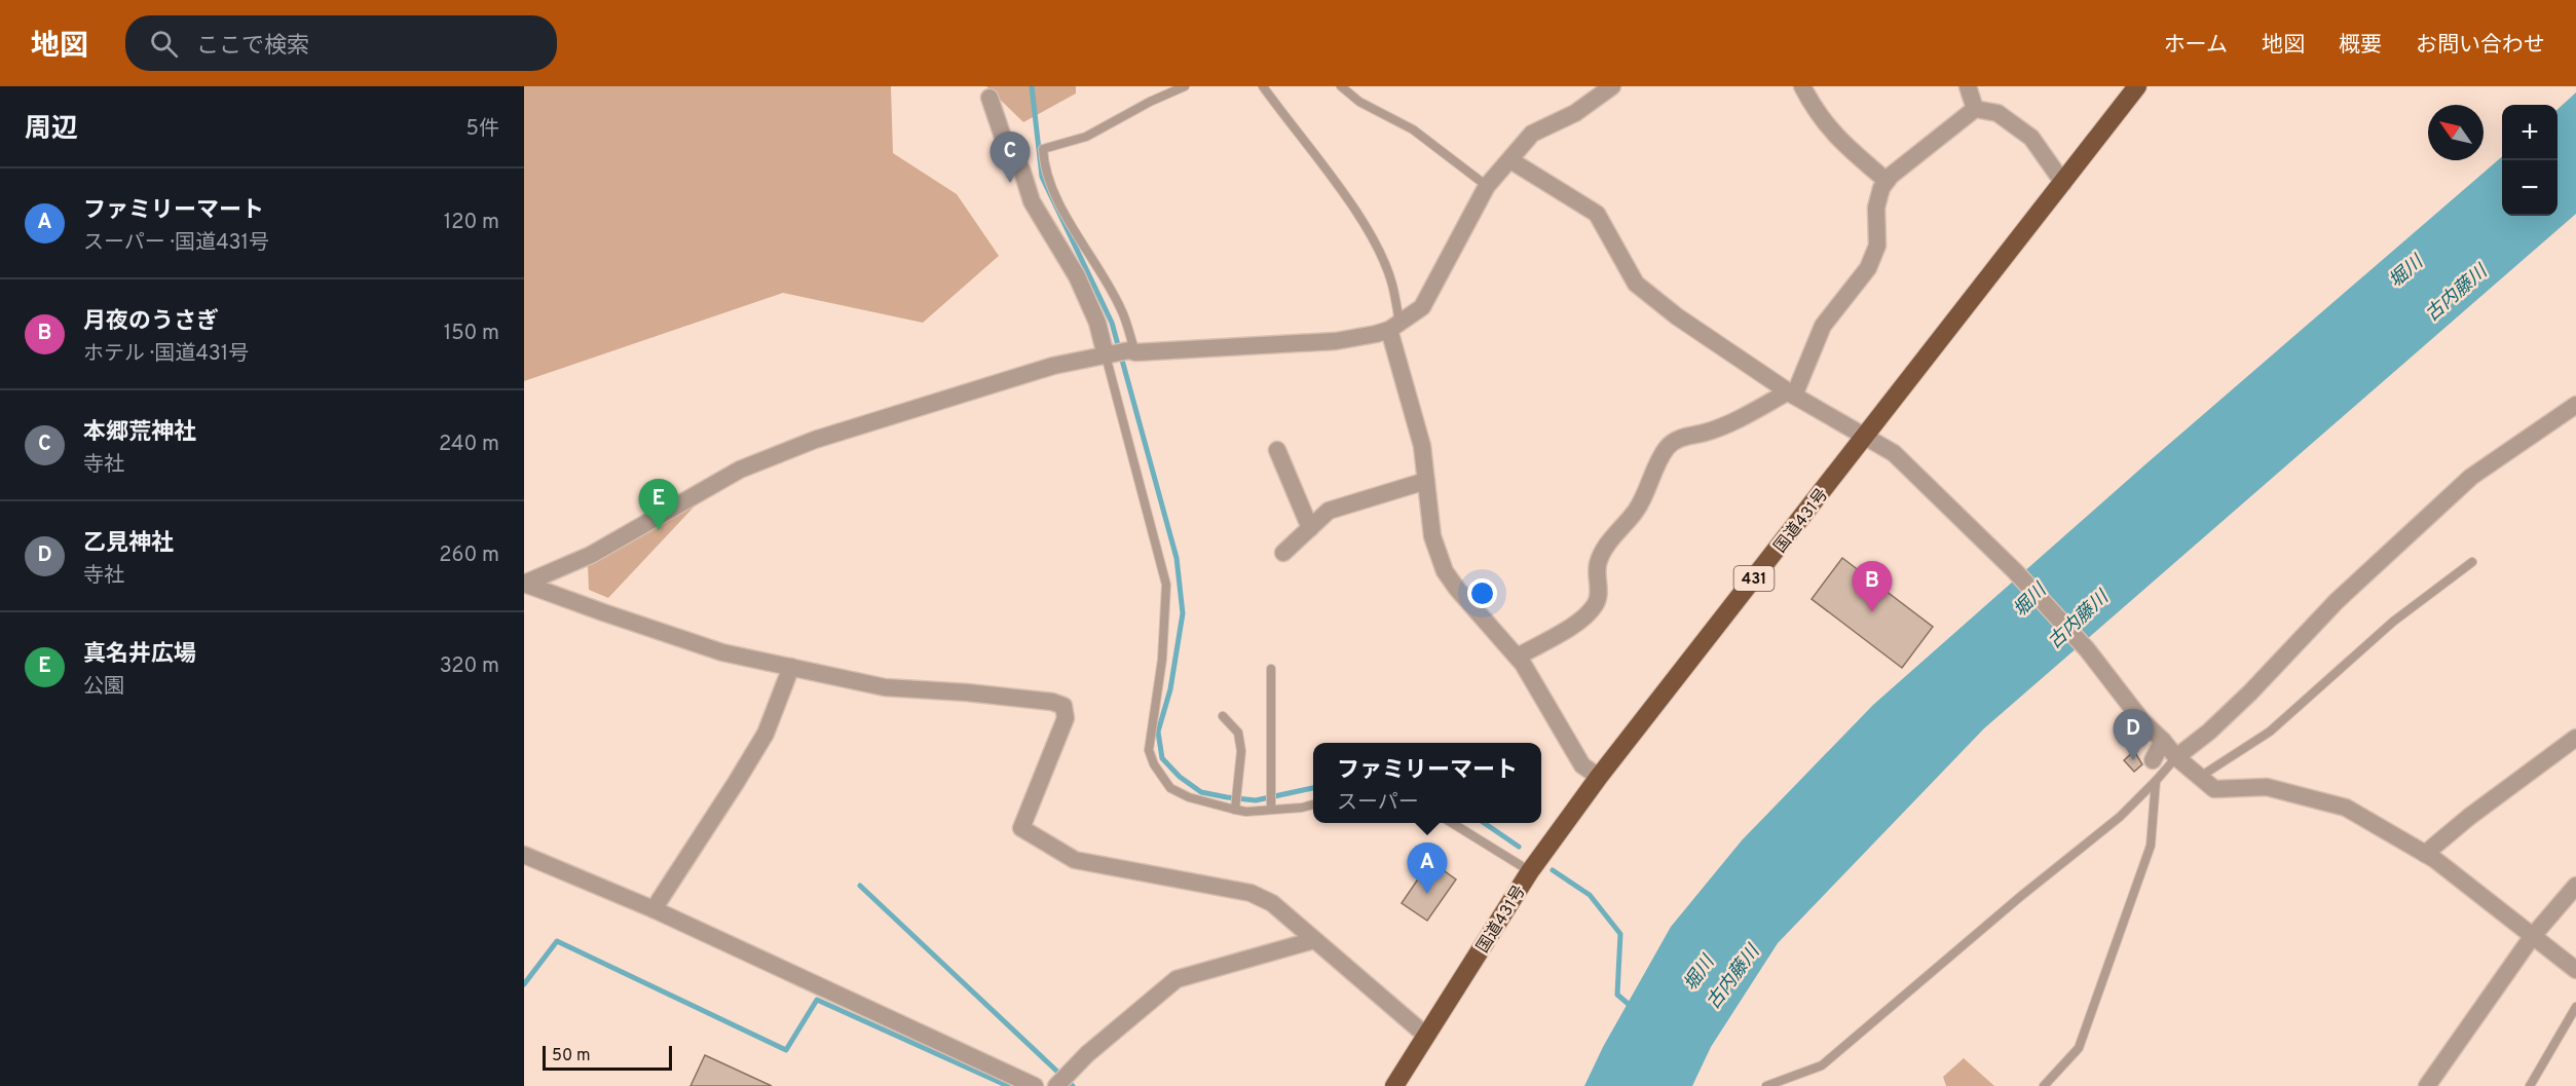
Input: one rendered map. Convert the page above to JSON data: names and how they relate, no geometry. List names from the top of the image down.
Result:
{
  "streets": {
    "highway": ["国道431号", "431"]
  },
  "water": ["堀川", "古内藤川"],
  "scale_bar": "50 m",
  "north": "top left",
  "page": {
    "header": "地図",
    "search": "ここで検索",
    "nav": [
      "ホーム",
      "地図",
      "概要",
      "お問い合わせ"
    ],
    "heading": ["周辺", "5件"],
    "map_buttons": ["+", "−"],
    "pins": [
      "C",
      "E",
      "B",
      "D",
      "A"
    ],
    "list": [
      {
        "mark": "A",
        "name": "ファミリーマート",
        "note": "スーパー · 国道431号",
        "value": "120 m"
      },
      {
        "mark": "B",
        "name": "月夜のうさぎ",
        "note": "ホテル · 国道431号",
        "value": "150 m"
      },
      {
        "mark": "C",
        "name": "本郷荒神社",
        "note": "寺社",
        "value": "240 m"
      },
      {
        "mark": "D",
        "name": "乙見神社",
        "note": "寺社",
        "value": "260 m"
      },
      {
        "mark": "E",
        "name": "真名井広場",
        "note": "公園",
        "value": "320 m"
      }
    ],
    "popup": ["ファミリーマート", "スーパー"],
    "scale": "50 m"
  }
}
